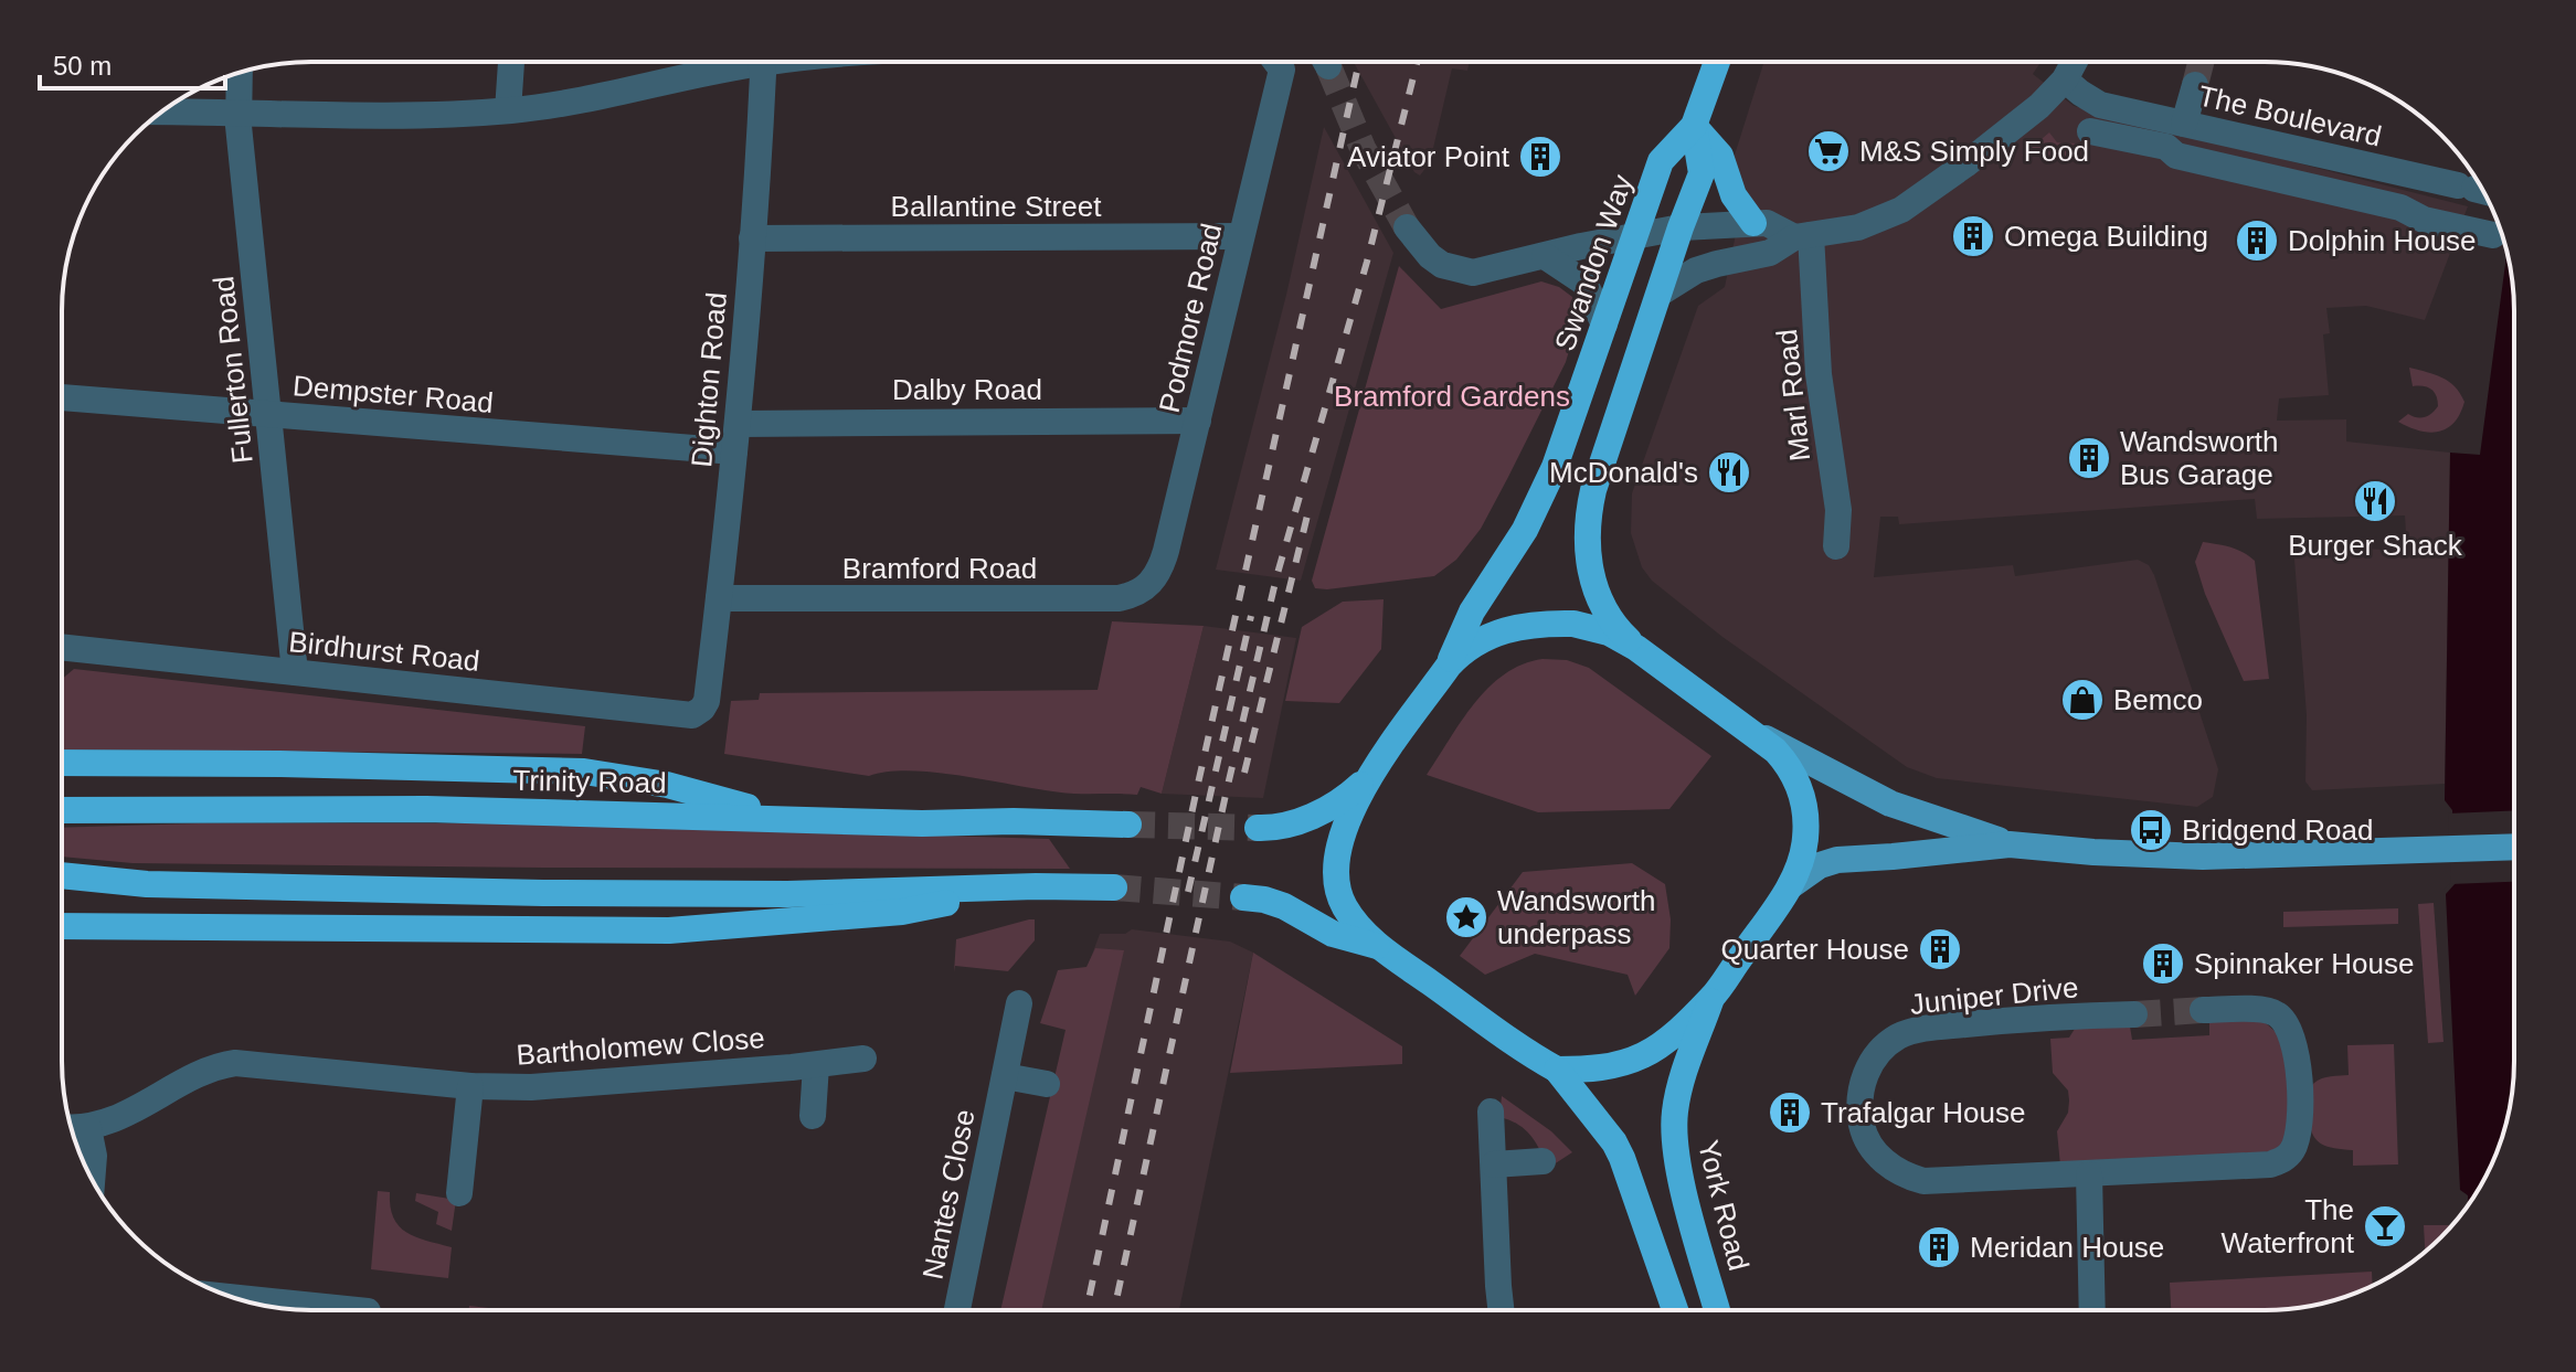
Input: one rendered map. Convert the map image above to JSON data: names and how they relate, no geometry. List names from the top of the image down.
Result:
{
  "streets": {
    "highway": ["Swandon Way", "Trinity Road", "York Road"],
    "street": [
      "The Boulevard",
      "Ballantine Street",
      "Podmore Road",
      "Fullerton Road",
      "Dighton Road",
      "Dalby Road",
      "Dempster Road",
      "Marl Road",
      "Bramford Road",
      "Birdhurst Road",
      "Juniper Drive",
      "Bartholomew Close",
      "Nantes Close"
    ]
  },
  "crossings": [
    ["Ballantine Street", "Podmore Road"],
    ["Ballantine Street", "Dighton Road"],
    ["Podmore Road", "Dalby Road"],
    ["Podmore Road", "Bramford Road"],
    ["Fullerton Road", "Dempster Road"],
    ["Fullerton Road", "Birdhurst Road"],
    ["Dighton Road", "Dalby Road"],
    ["Dighton Road", "Dempster Road"],
    ["Dighton Road", "Bramford Road"],
    ["Dighton Road", "Birdhurst Road"]
  ],
  "parks": ["Bramford Gardens"],
  "places": {
    "supermarket": ["M&S Simply Food"],
    "building": [
      "Aviator Point",
      "Omega Building",
      "Dolphin House",
      "Wandsworth Bus Garage",
      "Quarter House",
      "Spinnaker House",
      "Trafalgar House",
      "Meridan House"
    ],
    "restaurant": ["McDonald's", "Burger Shack"],
    "shop": ["Bemco"],
    "bus stop": ["Bridgend Road"],
    "place": ["Wandsworth underpass"],
    "bar": ["The Waterfront"]
  },
  "scale_bar": "50 m"
}
